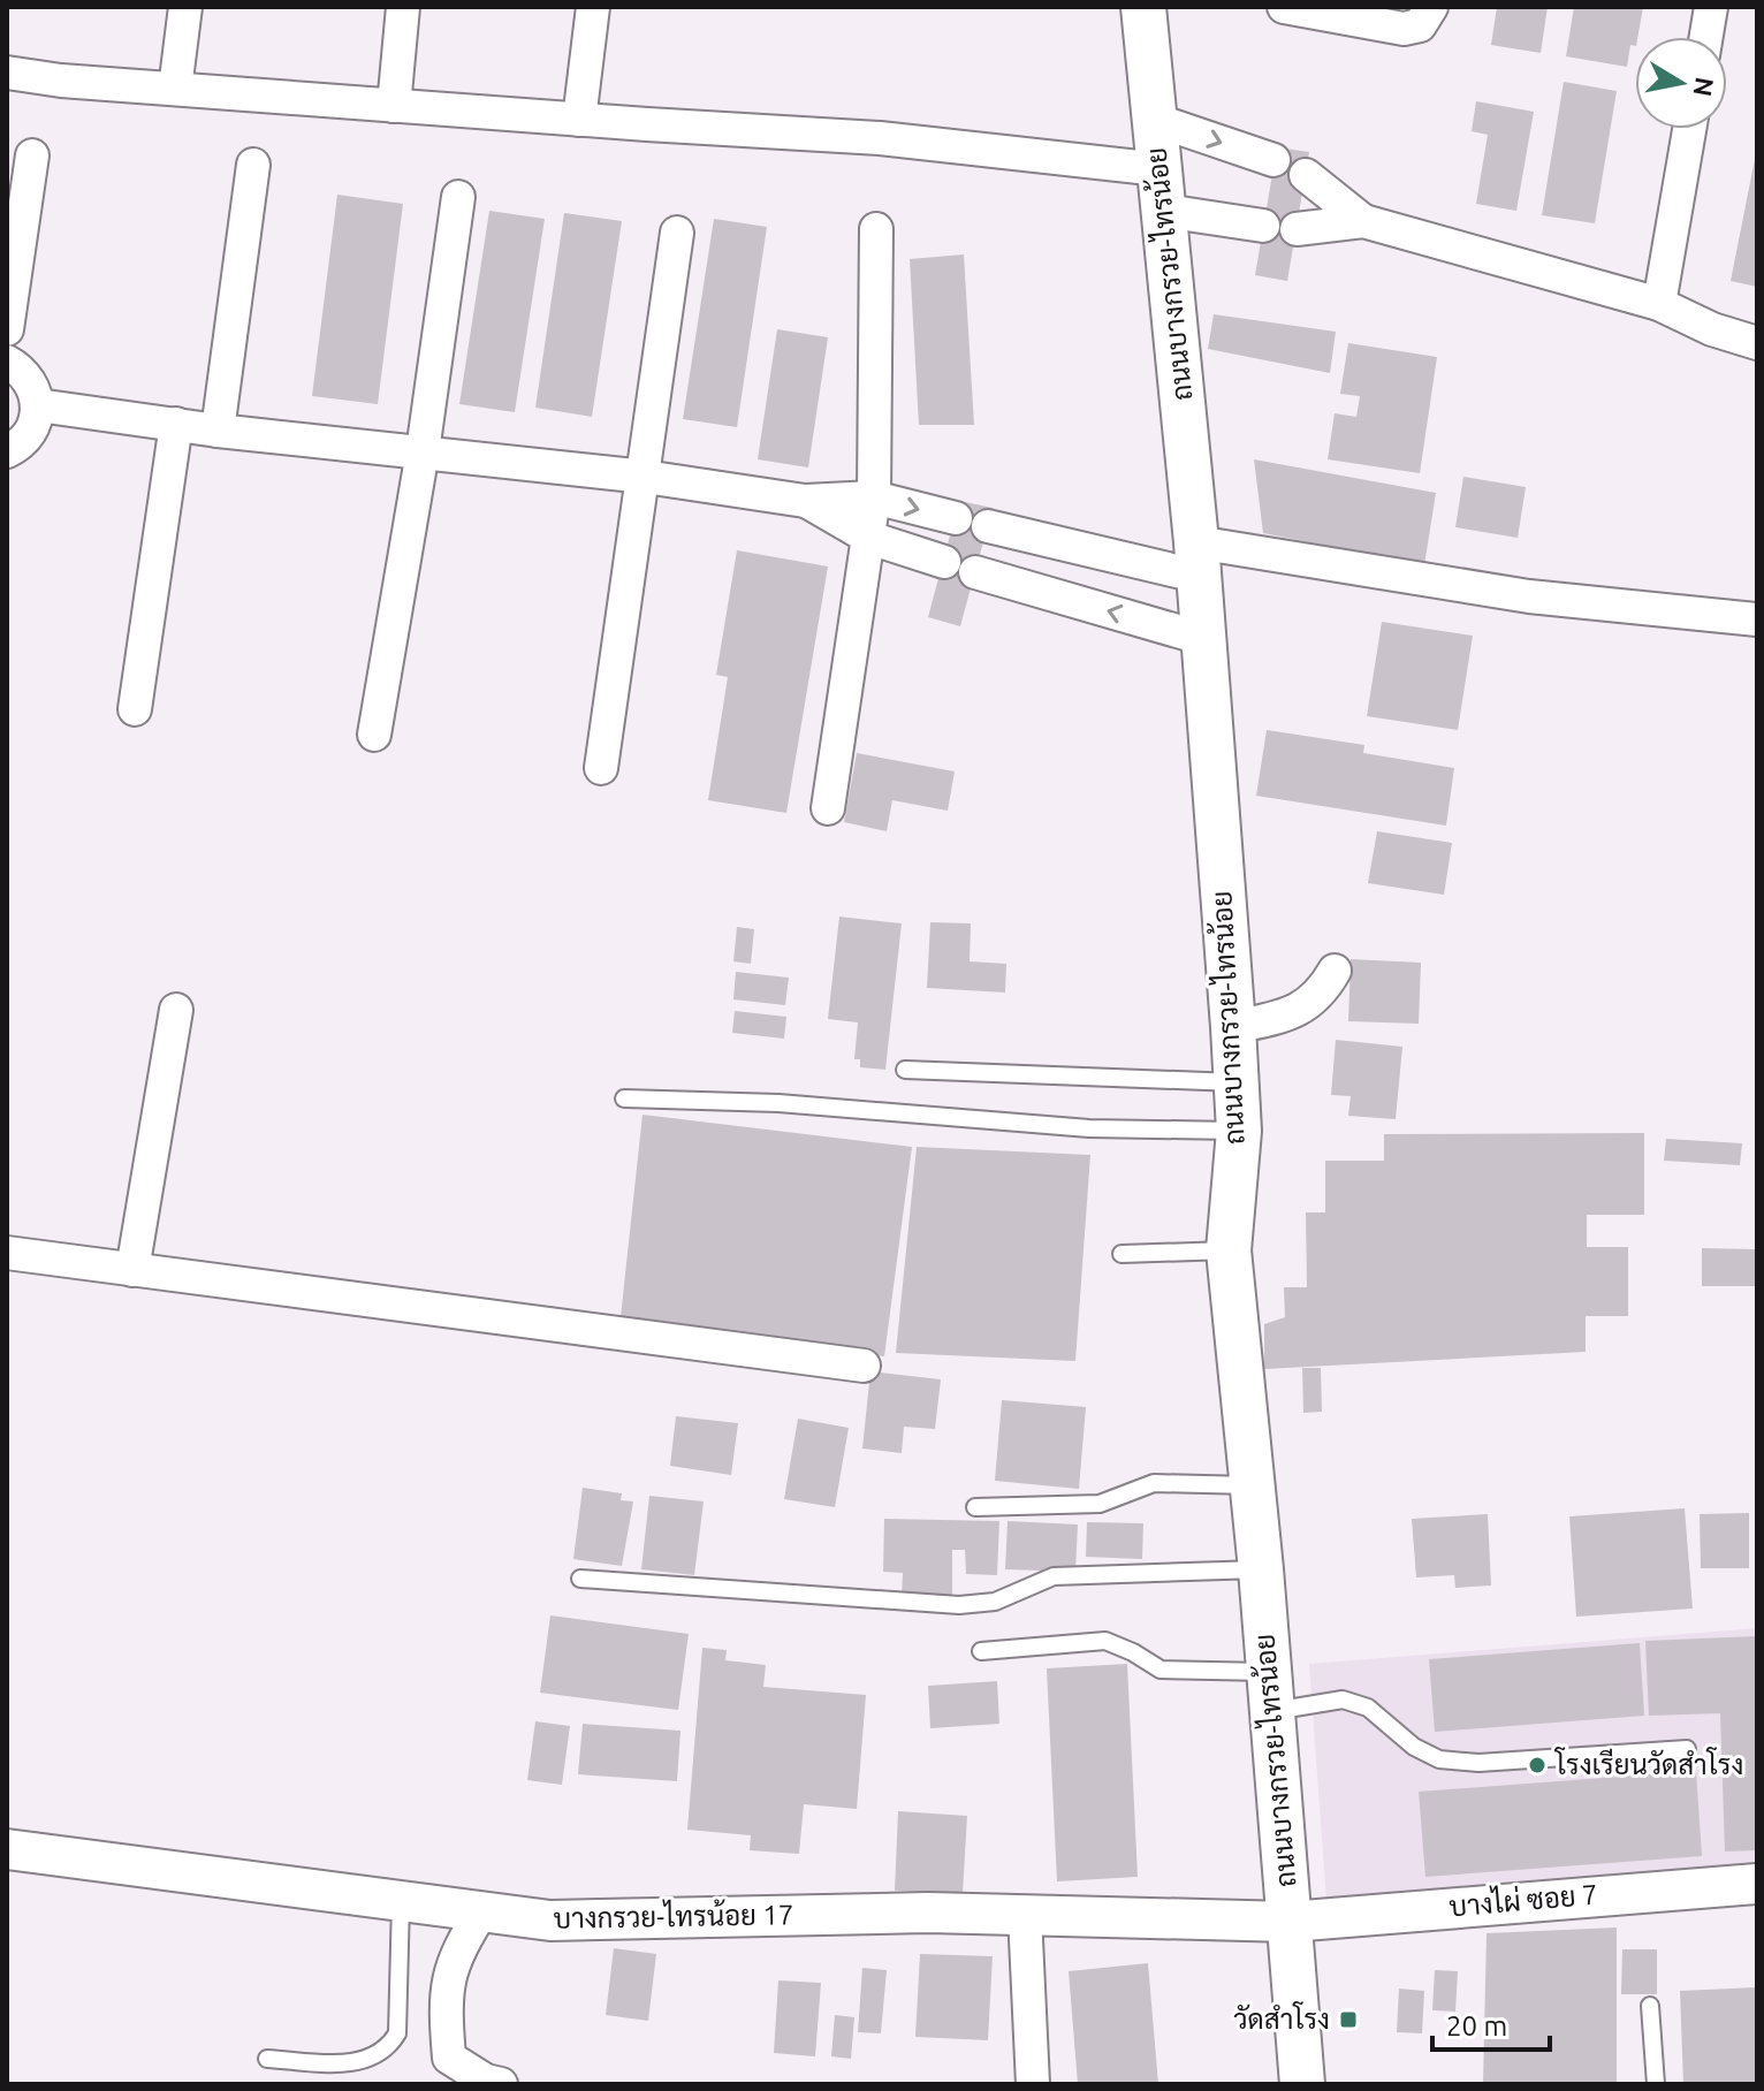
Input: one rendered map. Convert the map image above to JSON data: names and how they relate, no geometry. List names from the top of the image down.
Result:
{
  "streets": {
    "main road": ["ถนนบางกรวย-ไทรน้อย"],
    "street": ["บางไผ่ ซอย 7", "บางกรวย-ไทรน้อย 17"]
  },
  "crossings": [
    ["ถนนบางกรวย-ไทรน้อย", "บางไผ่ ซอย 7"],
    ["ถนนบางกรวย-ไทรน้อย", "บางกรวย-ไทรน้อย 17"],
    ["บางไผ่ ซอย 7", "บางกรวย-ไทรน้อย 17"]
  ],
  "places": {
    "other": ["โรงเรียนวัดสำโรง"],
    "transit": ["วัดสำโรง"]
  },
  "scale_bar": "20 m",
  "north": "right"
}
